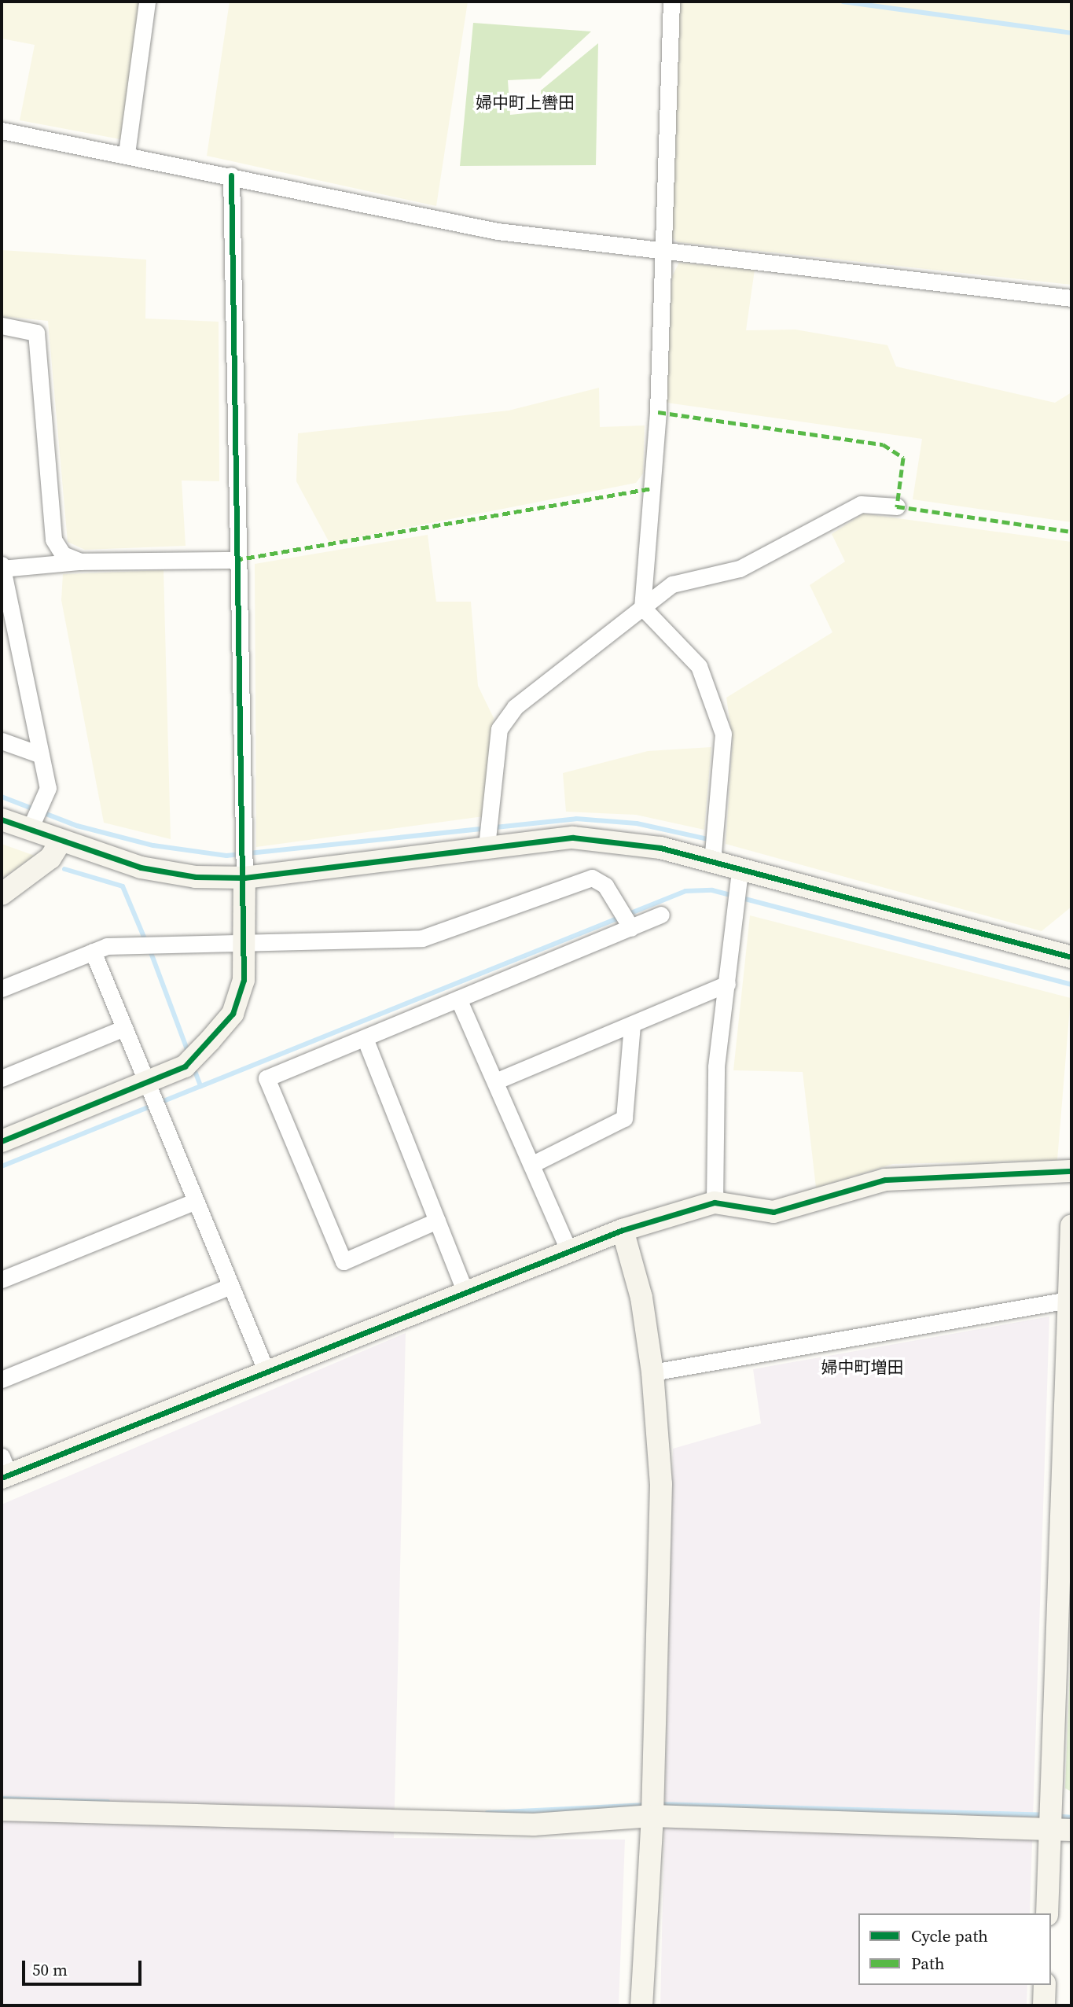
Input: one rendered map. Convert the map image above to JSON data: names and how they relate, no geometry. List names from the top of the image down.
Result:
{
  "districts": ["婦中町上轡田", "婦中町増田"],
  "legend": ["Cycle path", "Path"],
  "scale_bar": "50 m"
}
